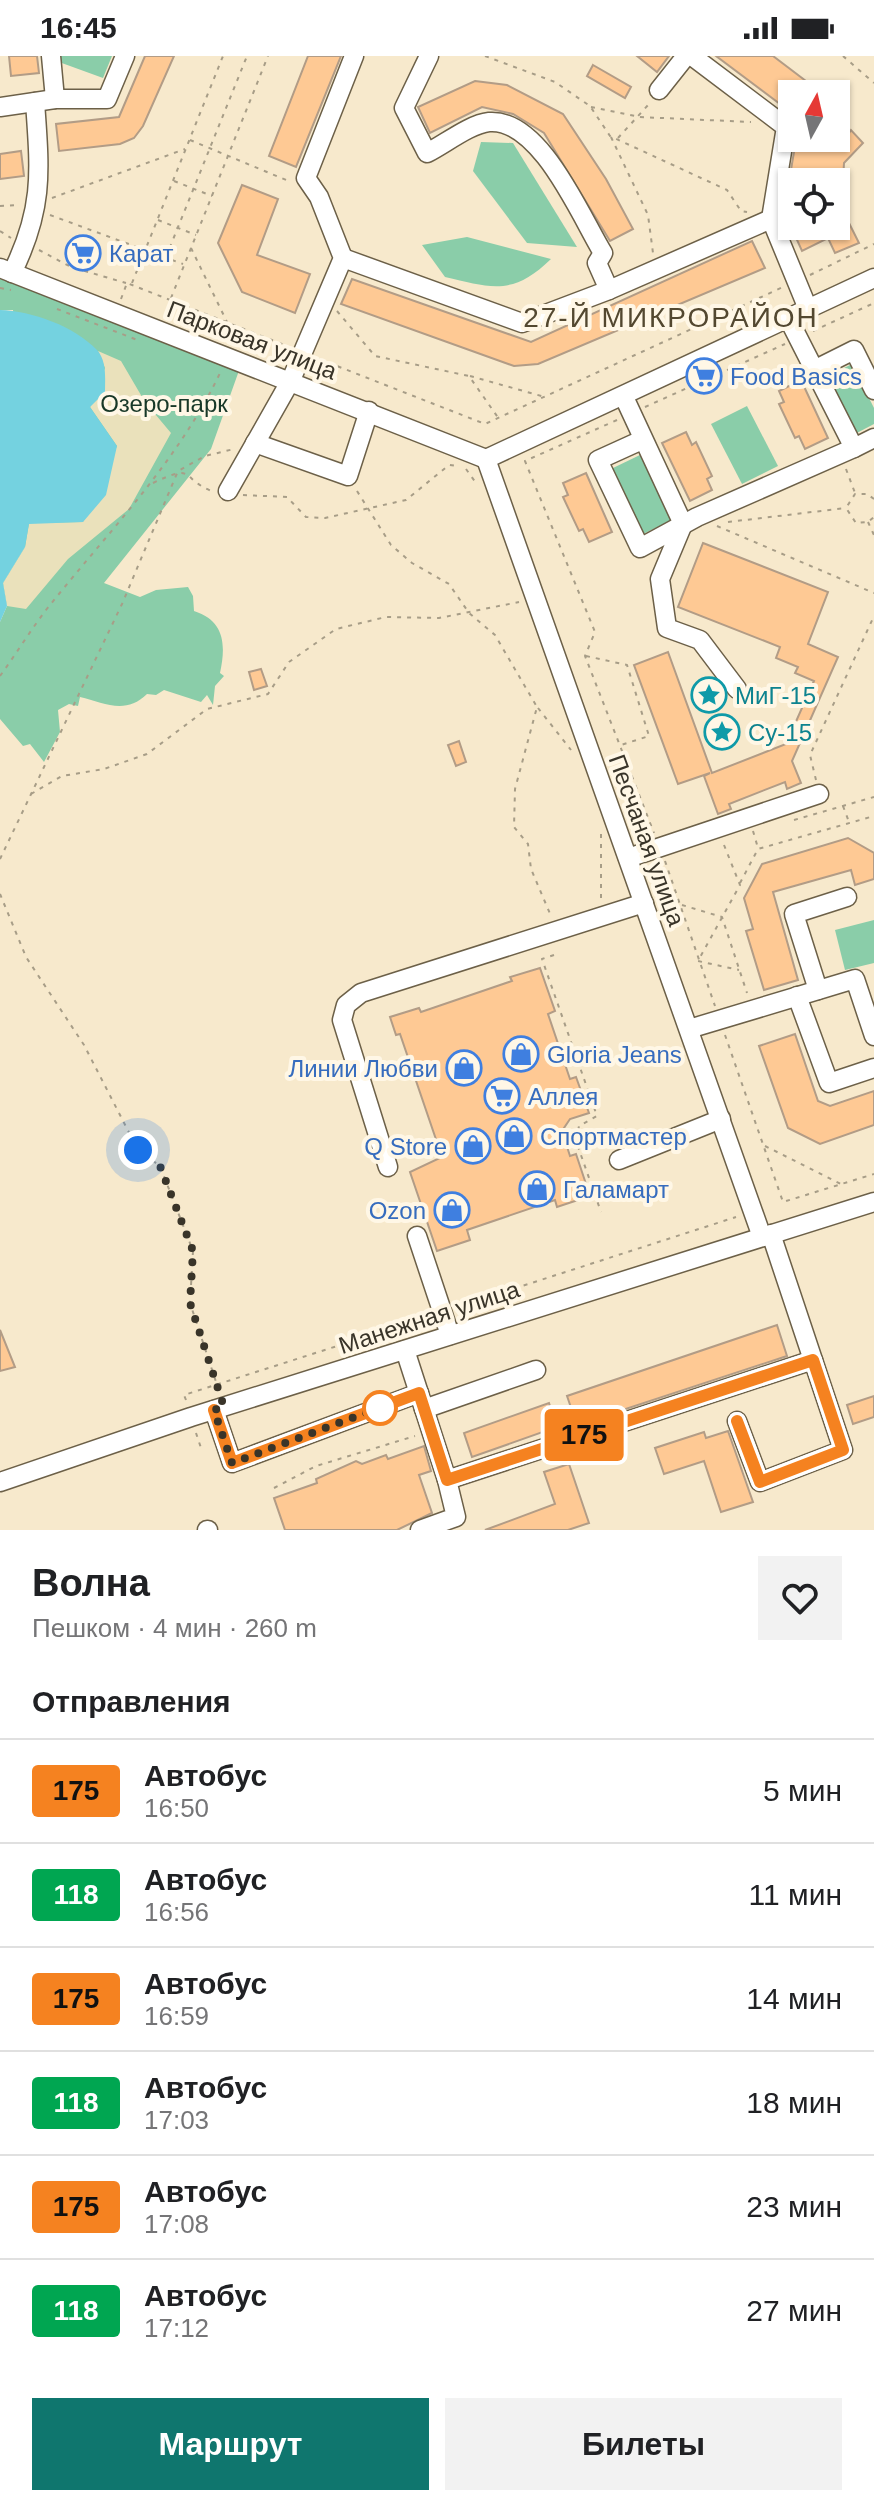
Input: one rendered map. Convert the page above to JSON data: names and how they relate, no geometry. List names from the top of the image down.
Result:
{
  "streets": {
    "street": ["Парковая улица", "Песчаная улица", "Манежная улица"]
  },
  "crossings": [
    ["Парковая улица", "Песчаная улица"],
    ["Песчаная улица", "Манежная улица"]
  ],
  "districts": ["27-Й МИКРОРАЙОН"],
  "parks": ["Озеро-парк"],
  "places": {
    "supermarket": ["Карат", "Food Basics", "Аллея"],
    "place": ["МиГ-15", "Су-15"],
    "shop": [
      "Gloria Jeans",
      "Линии Любви",
      "Спортмастер",
      "Q Store",
      "Галамарт",
      "Ozon"
    ]
  },
  "lines": ["bus line 175"],
  "north": "top",
  "page": {
    "status": "16:45",
    "on_map": "175",
    "heading": [
      ["Волна", "Пешком · 4 мин · 260 m"],
      "Отправления"
    ],
    "list": [
      {
        "mark": "175",
        "name": "Автобус",
        "note": "16:50",
        "value": "5 мин"
      },
      {
        "mark": "118",
        "name": "Автобус",
        "note": "16:56",
        "value": "11 мин"
      },
      {
        "mark": "175",
        "name": "Автобус",
        "note": "16:59",
        "value": "14 мин"
      },
      {
        "mark": "118",
        "name": "Автобус",
        "note": "17:03",
        "value": "18 мин"
      },
      {
        "mark": "175",
        "name": "Автобус",
        "note": "17:08",
        "value": "23 мин"
      },
      {
        "mark": "118",
        "name": "Автобус",
        "note": "17:12",
        "value": "27 мин"
      }
    ],
    "buttons": ["Маршрут", "Билеты"]
  }
}
